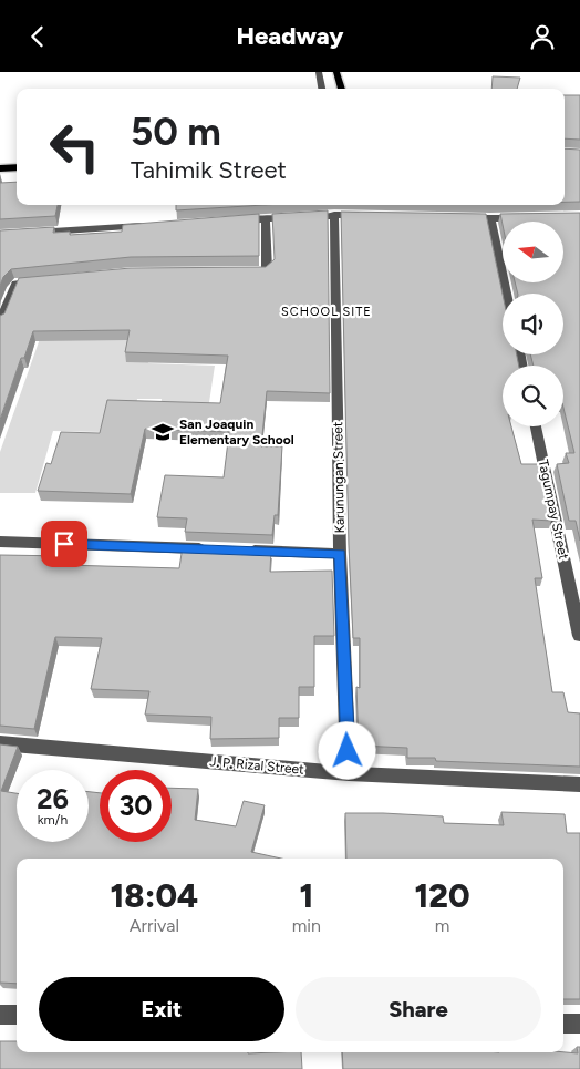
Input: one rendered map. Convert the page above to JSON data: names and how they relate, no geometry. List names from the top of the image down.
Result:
{
  "streets": {
    "street": ["Karunungan Street", "Tagumpay Street", "J. P. Rizal Street"]
  },
  "crossings": [
    ["Karunungan Street", "J. P. Rizal Street"]
  ],
  "districts": ["SCHOOL SITE"],
  "places": {
    "school or university": ["San Joaquin Elementary School"]
  },
  "north": "left",
  "page": {
    "header": "Headway",
    "turn": ["50 m", "Tahimik Street"],
    "speed": "26 km/h",
    "limit": "30",
    "eta": [
      "18:04",
      "Arrival",
      "1",
      "min",
      "120",
      "m"
    ],
    "buttons": ["Exit", "Share"]
  }
}
